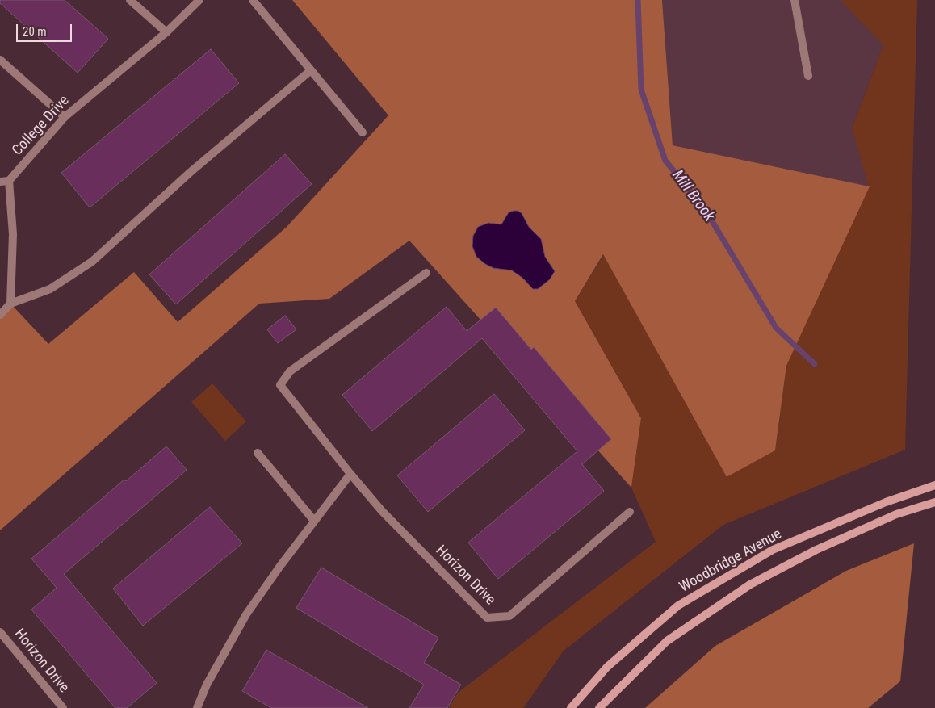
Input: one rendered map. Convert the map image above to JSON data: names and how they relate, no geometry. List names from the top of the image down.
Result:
{
  "streets": {
    "main road": ["Woodbridge Avenue"],
    "street": ["College Drive", "Horizon Drive"]
  },
  "water": ["Mill Brook"],
  "scale_bar": "20 m"
}
